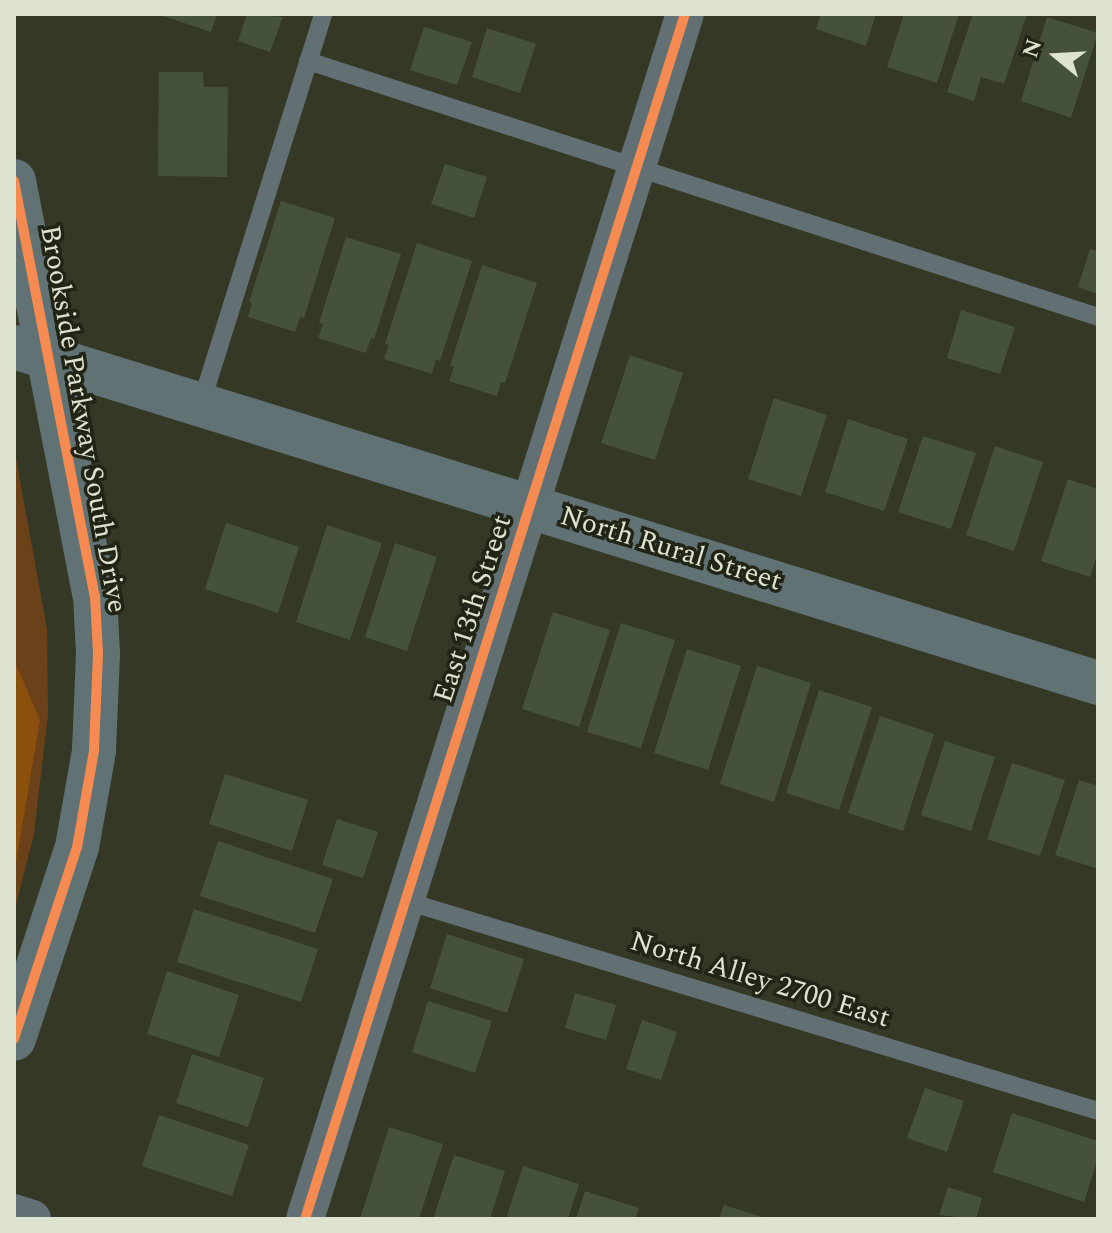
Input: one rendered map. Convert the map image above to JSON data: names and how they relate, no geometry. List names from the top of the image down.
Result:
{
  "streets": {
    "main road": ["Brookside Parkway South Drive", "North Rural Street"],
    "street": ["East 13th Street"],
    "lane": ["North Alley 2700 East"]
  },
  "crossings": [
    ["Brookside Parkway South Drive", "North Rural Street"],
    ["North Rural Street", "East 13th Street"],
    ["East 13th Street", "North Alley 2700 East"]
  ],
  "north": "left"
}
